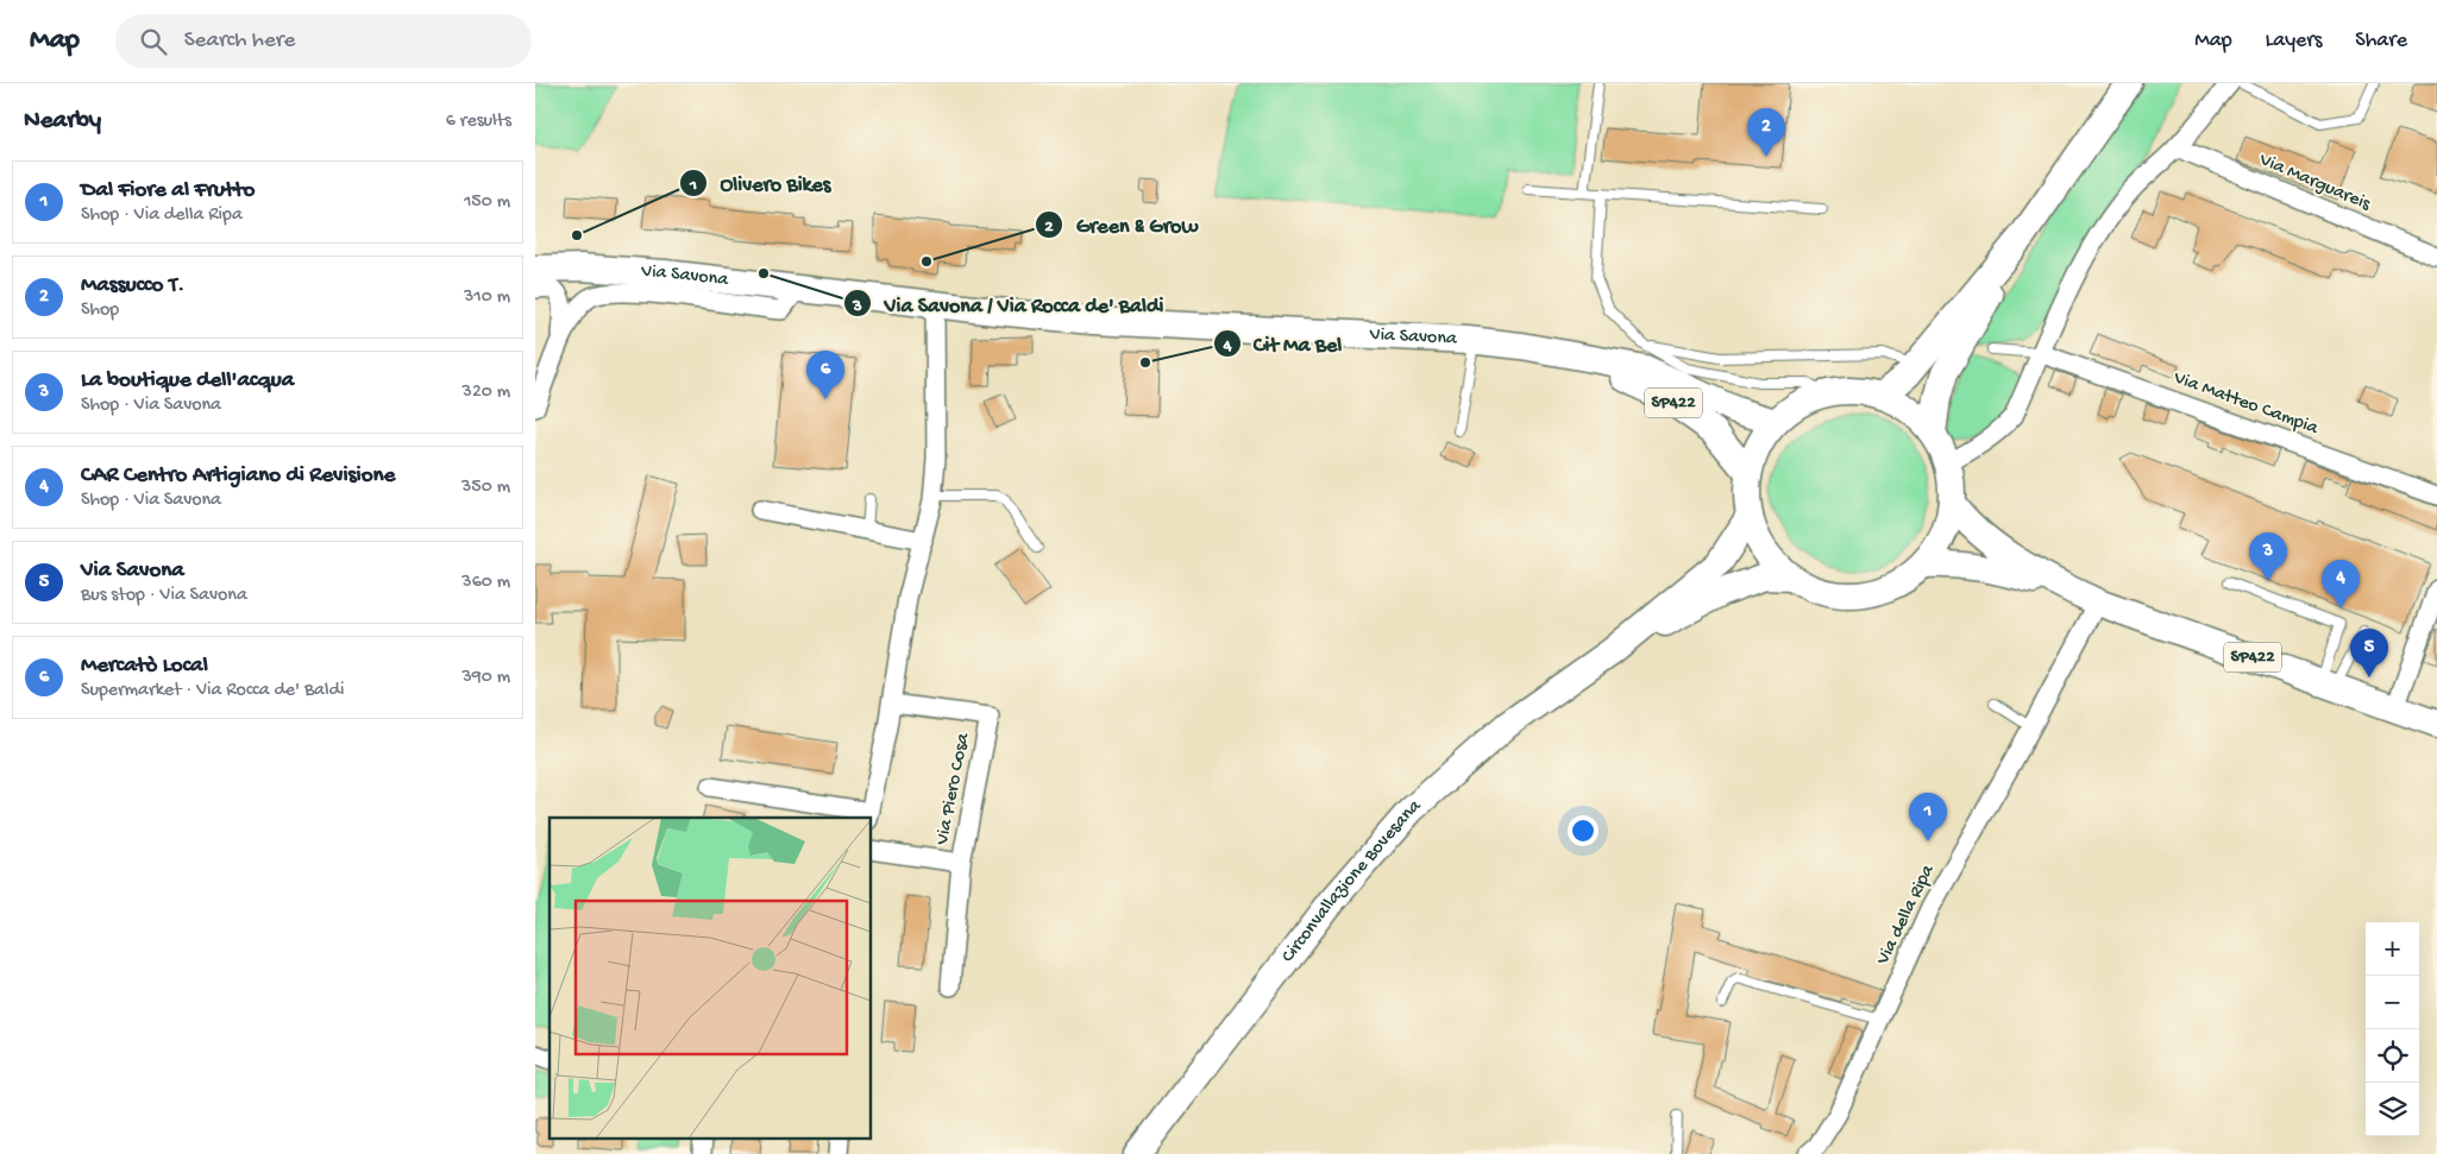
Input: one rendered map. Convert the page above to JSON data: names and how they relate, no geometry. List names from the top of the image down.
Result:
{
  "streets": {
    "main road": ["Via Savona", "SP422", "Circonvallazione Bovesana"],
    "street": [
      "Via Marguareis",
      "Via Matteo Campia",
      "Via Piero Cosa",
      "Via della Ripa"
    ]
  },
  "crossings": [
    ["Via Savona", "SP422"],
    ["Via Savona", "Circonvallazione Bovesana"],
    ["SP422", "Circonvallazione Bovesana"],
    ["SP422", "Via della Ripa"]
  ],
  "places": [
    "Olivero Bikes",
    "Green & Grow",
    "Via Savona / Via Rocca de' Baldi",
    "Cit Ma Bel"
  ],
  "page": {
    "header": "Map",
    "search": "Search here",
    "nav": ["Map", "Layers", "Share"],
    "heading": ["Nearby", "6 results"],
    "pins": [
      "2",
      "6",
      "3",
      "4",
      "5",
      "1"
    ],
    "list": [
      {
        "mark": "1",
        "name": "Dal Fiore al Frutto",
        "note": "Shop · Via della Ripa",
        "value": "150 m"
      },
      {
        "mark": "2",
        "name": "Massucco T.",
        "note": "Shop",
        "value": "310 m"
      },
      {
        "mark": "3",
        "name": "La boutique dell'acqua",
        "note": "Shop · Via Savona",
        "value": "320 m"
      },
      {
        "mark": "4",
        "name": "CAR Centro Artigiano di Revisione",
        "note": "Shop · Via Savona",
        "value": "350 m"
      },
      {
        "mark": "5",
        "name": "Via Savona",
        "note": "Bus stop · Via Savona",
        "value": "360 m"
      },
      {
        "mark": "6",
        "name": "Mercatò Local",
        "note": "Supermarket · Via Rocca de' Baldi",
        "value": "390 m"
      }
    ],
    "map_buttons": ["+", "−"]
  }
}
